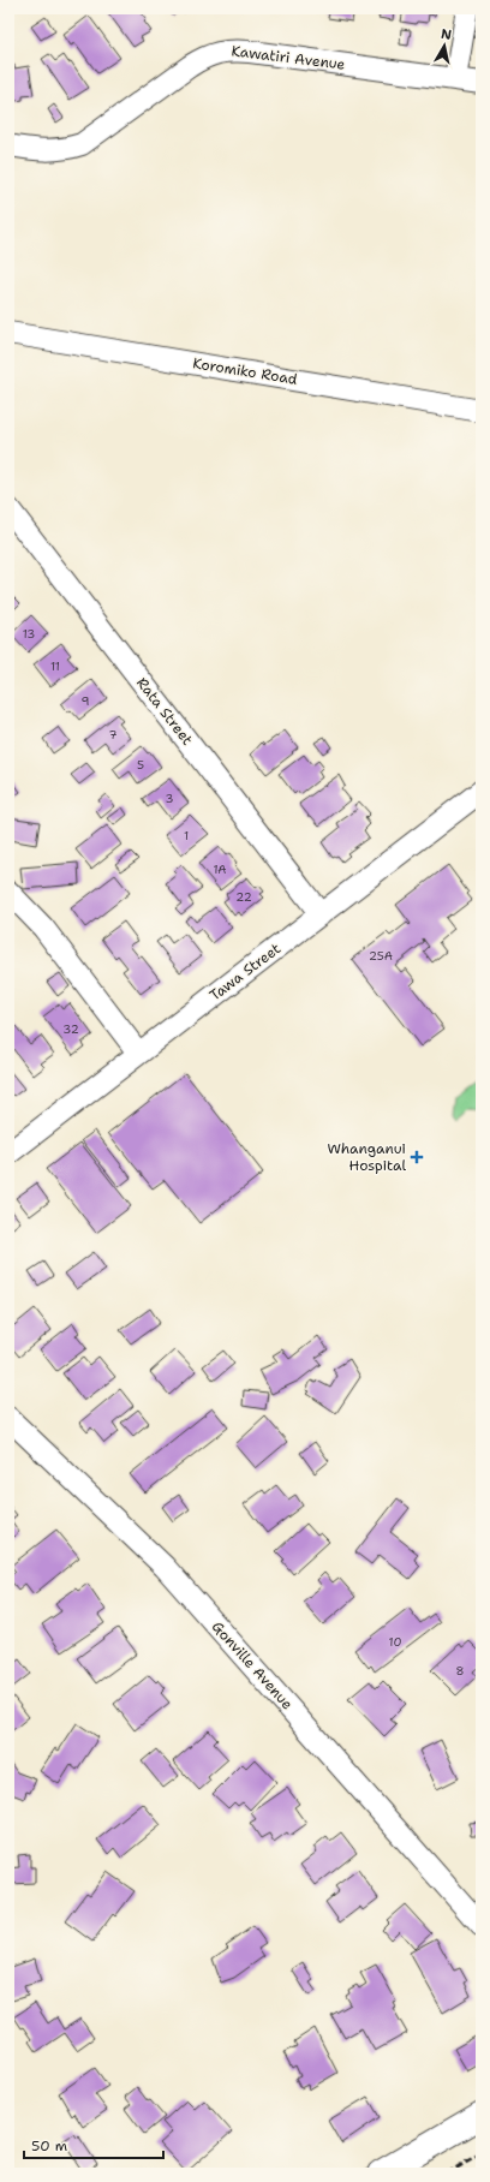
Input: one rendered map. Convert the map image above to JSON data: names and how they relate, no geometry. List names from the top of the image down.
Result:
{
  "streets": {
    "street": [
      "Kawatiri Avenue",
      "Koromiko Road",
      "Rata Street",
      "Tawa Street",
      "Gonville Avenue"
    ]
  },
  "crossings": [
    ["Rata Street", "Tawa Street"]
  ],
  "places": {
    "health": ["Whanganui Hospital"]
  },
  "house_numbers": [
    "13",
    "11",
    "9",
    "7",
    "5",
    "3",
    "1",
    "1A",
    "22",
    "25A",
    "32",
    "10",
    "8"
  ],
  "scale_bar": "50 m",
  "north": "top"
}
